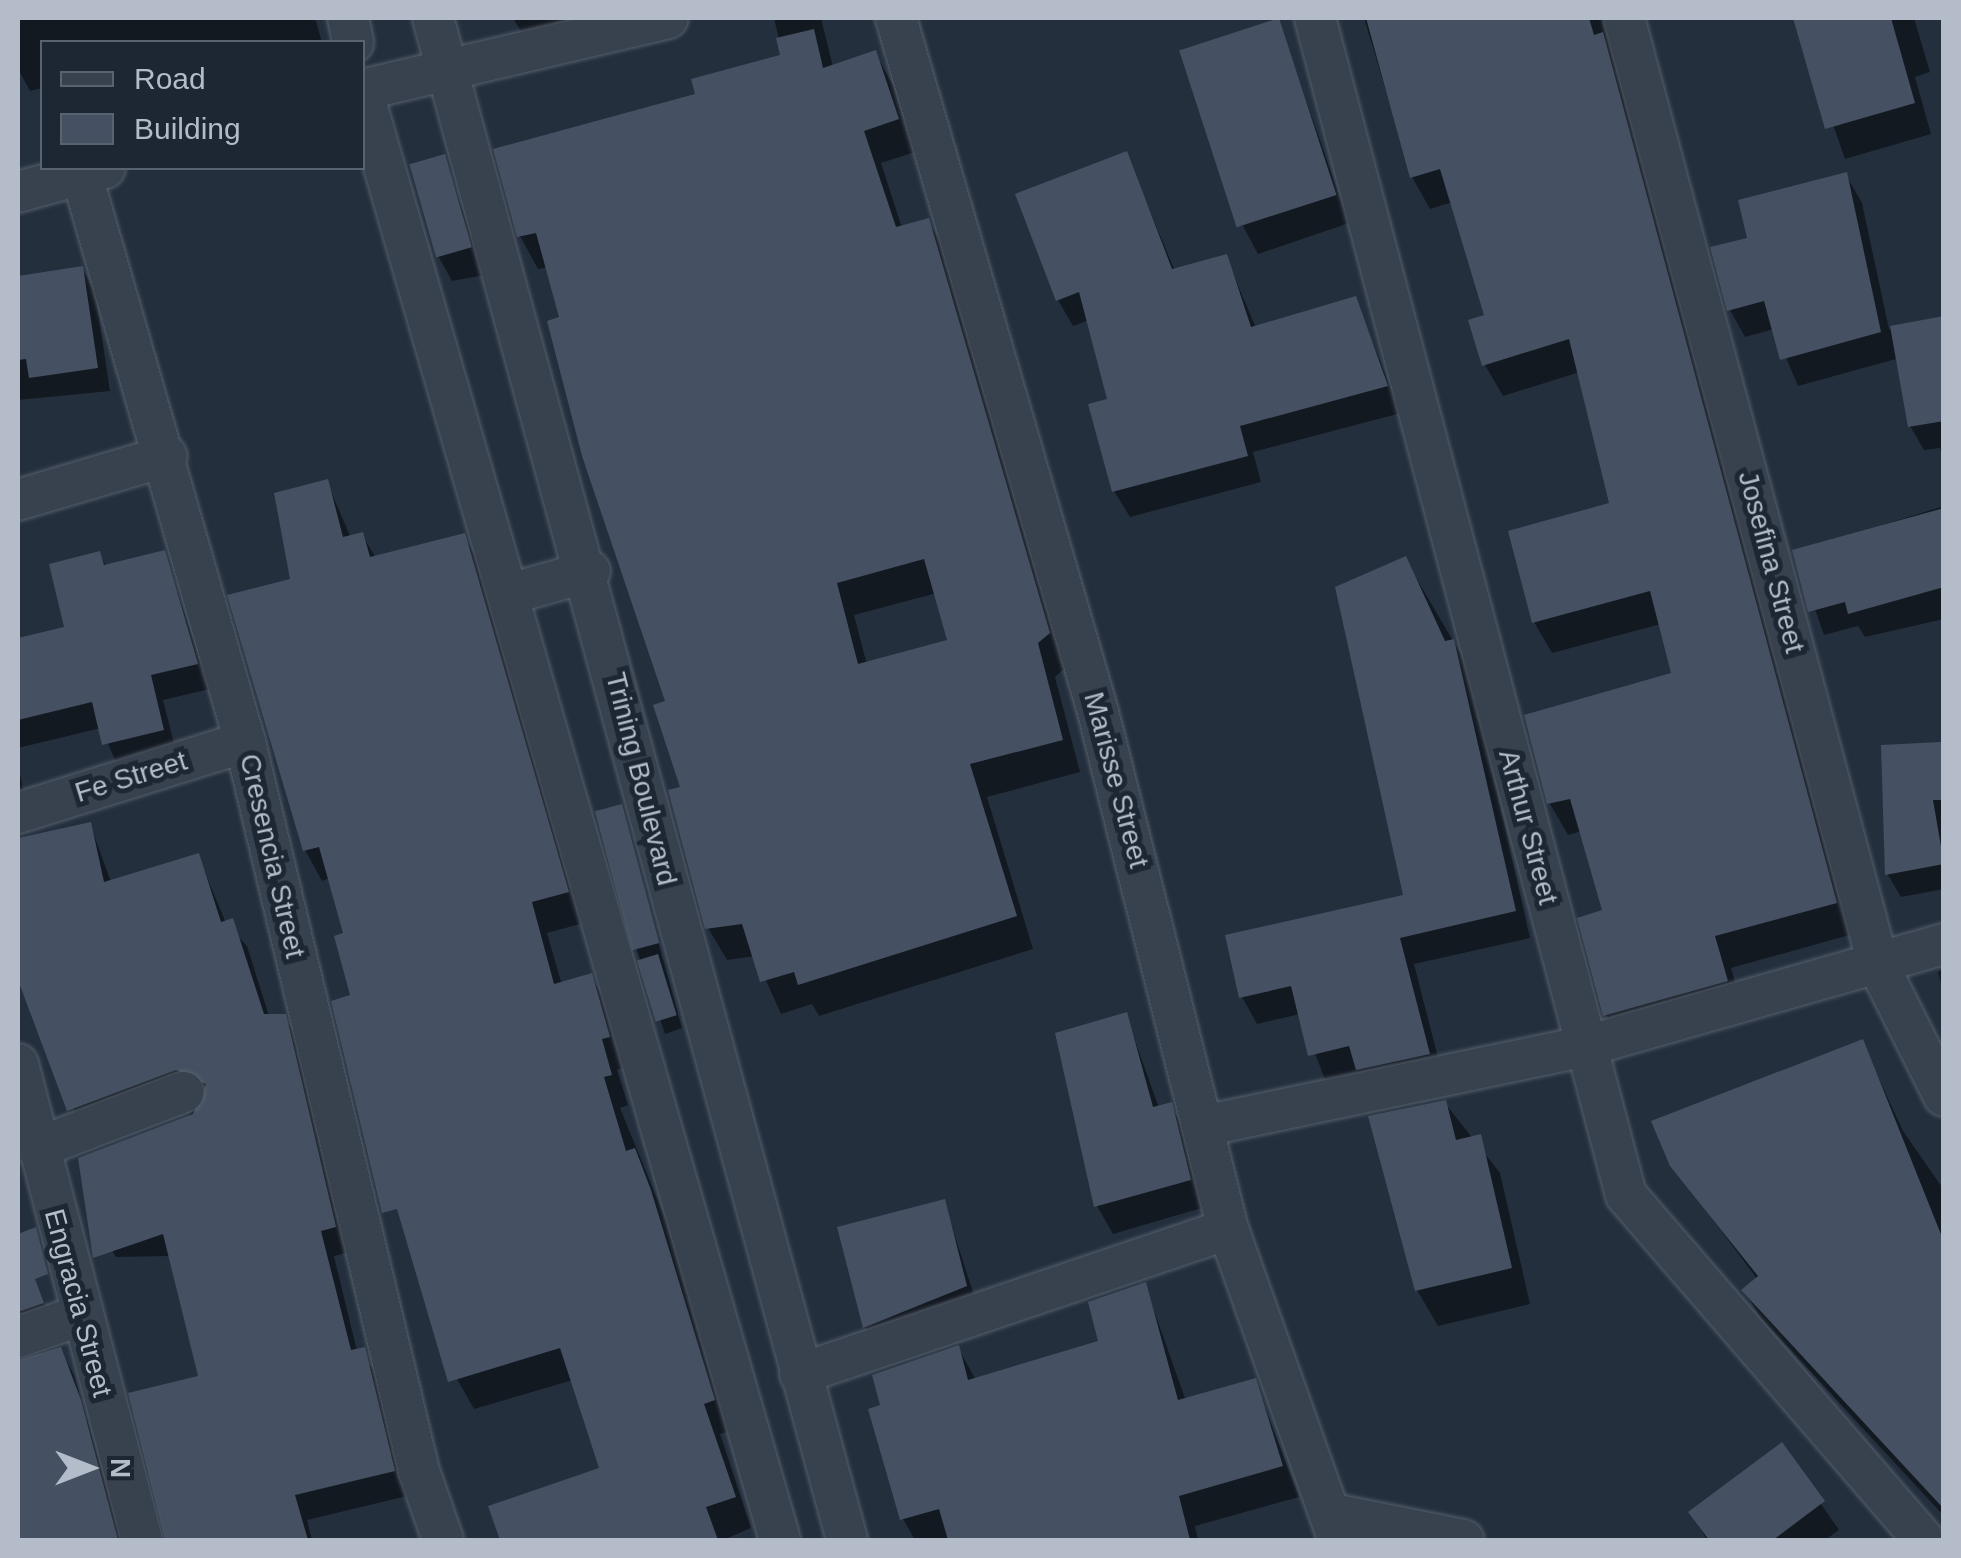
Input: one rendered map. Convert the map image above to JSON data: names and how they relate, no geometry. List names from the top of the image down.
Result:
{
  "streets": {
    "street": [
      "Josefina Street",
      "Fe Street",
      "Trining Boulevard",
      "Marisse Street",
      "Arthur Street",
      "Cresencia Street",
      "Engracia Street"
    ]
  },
  "crossings": [
    ["Fe Street", "Cresencia Street"]
  ],
  "legend": ["Road", "Building"],
  "north": "right"
}
